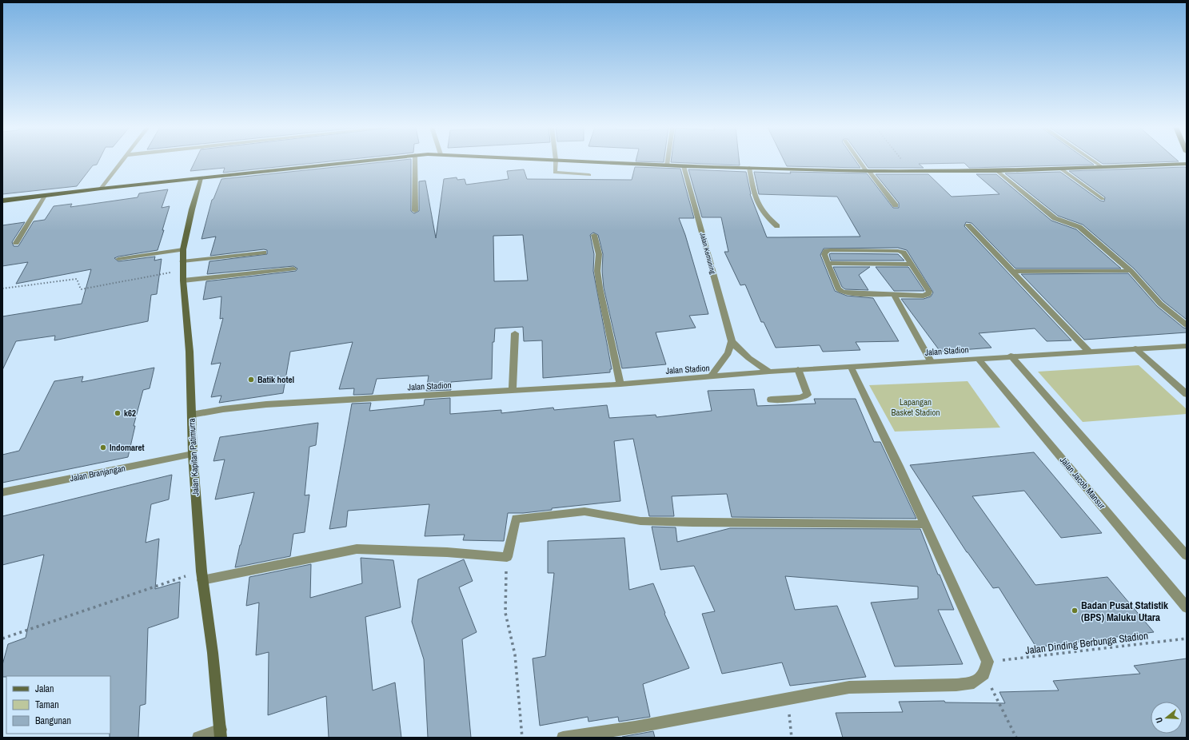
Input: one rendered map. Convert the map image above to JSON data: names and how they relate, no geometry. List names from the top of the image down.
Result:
{
  "streets": {
    "street": [
      "Jalan Kemuning",
      "Jalan Stadion",
      "Jalan Kapitan Patimurra",
      "Jalan Branjangan",
      "Jalan Jacob Mansur"
    ],
    "path": ["Jalan Dinding Berbunga Stadion"]
  },
  "crossings": [
    ["Jalan Kemuning", "Jalan Stadion"],
    ["Jalan Stadion", "Jalan Kapitan Patimurra"],
    ["Jalan Stadion", "Jalan Jacob Mansur"],
    ["Jalan Kapitan Patimurra", "Jalan Branjangan"]
  ],
  "parks": ["Lapangan Basket Stadion"],
  "places": [
    "Batik hotel",
    "k62",
    "Indomaret",
    "Badan Pusat Statistik (BPS) Maluku Utara"
  ],
  "legend": ["Jalan", "Taman", "Bangunan"],
  "north": "left"
}
